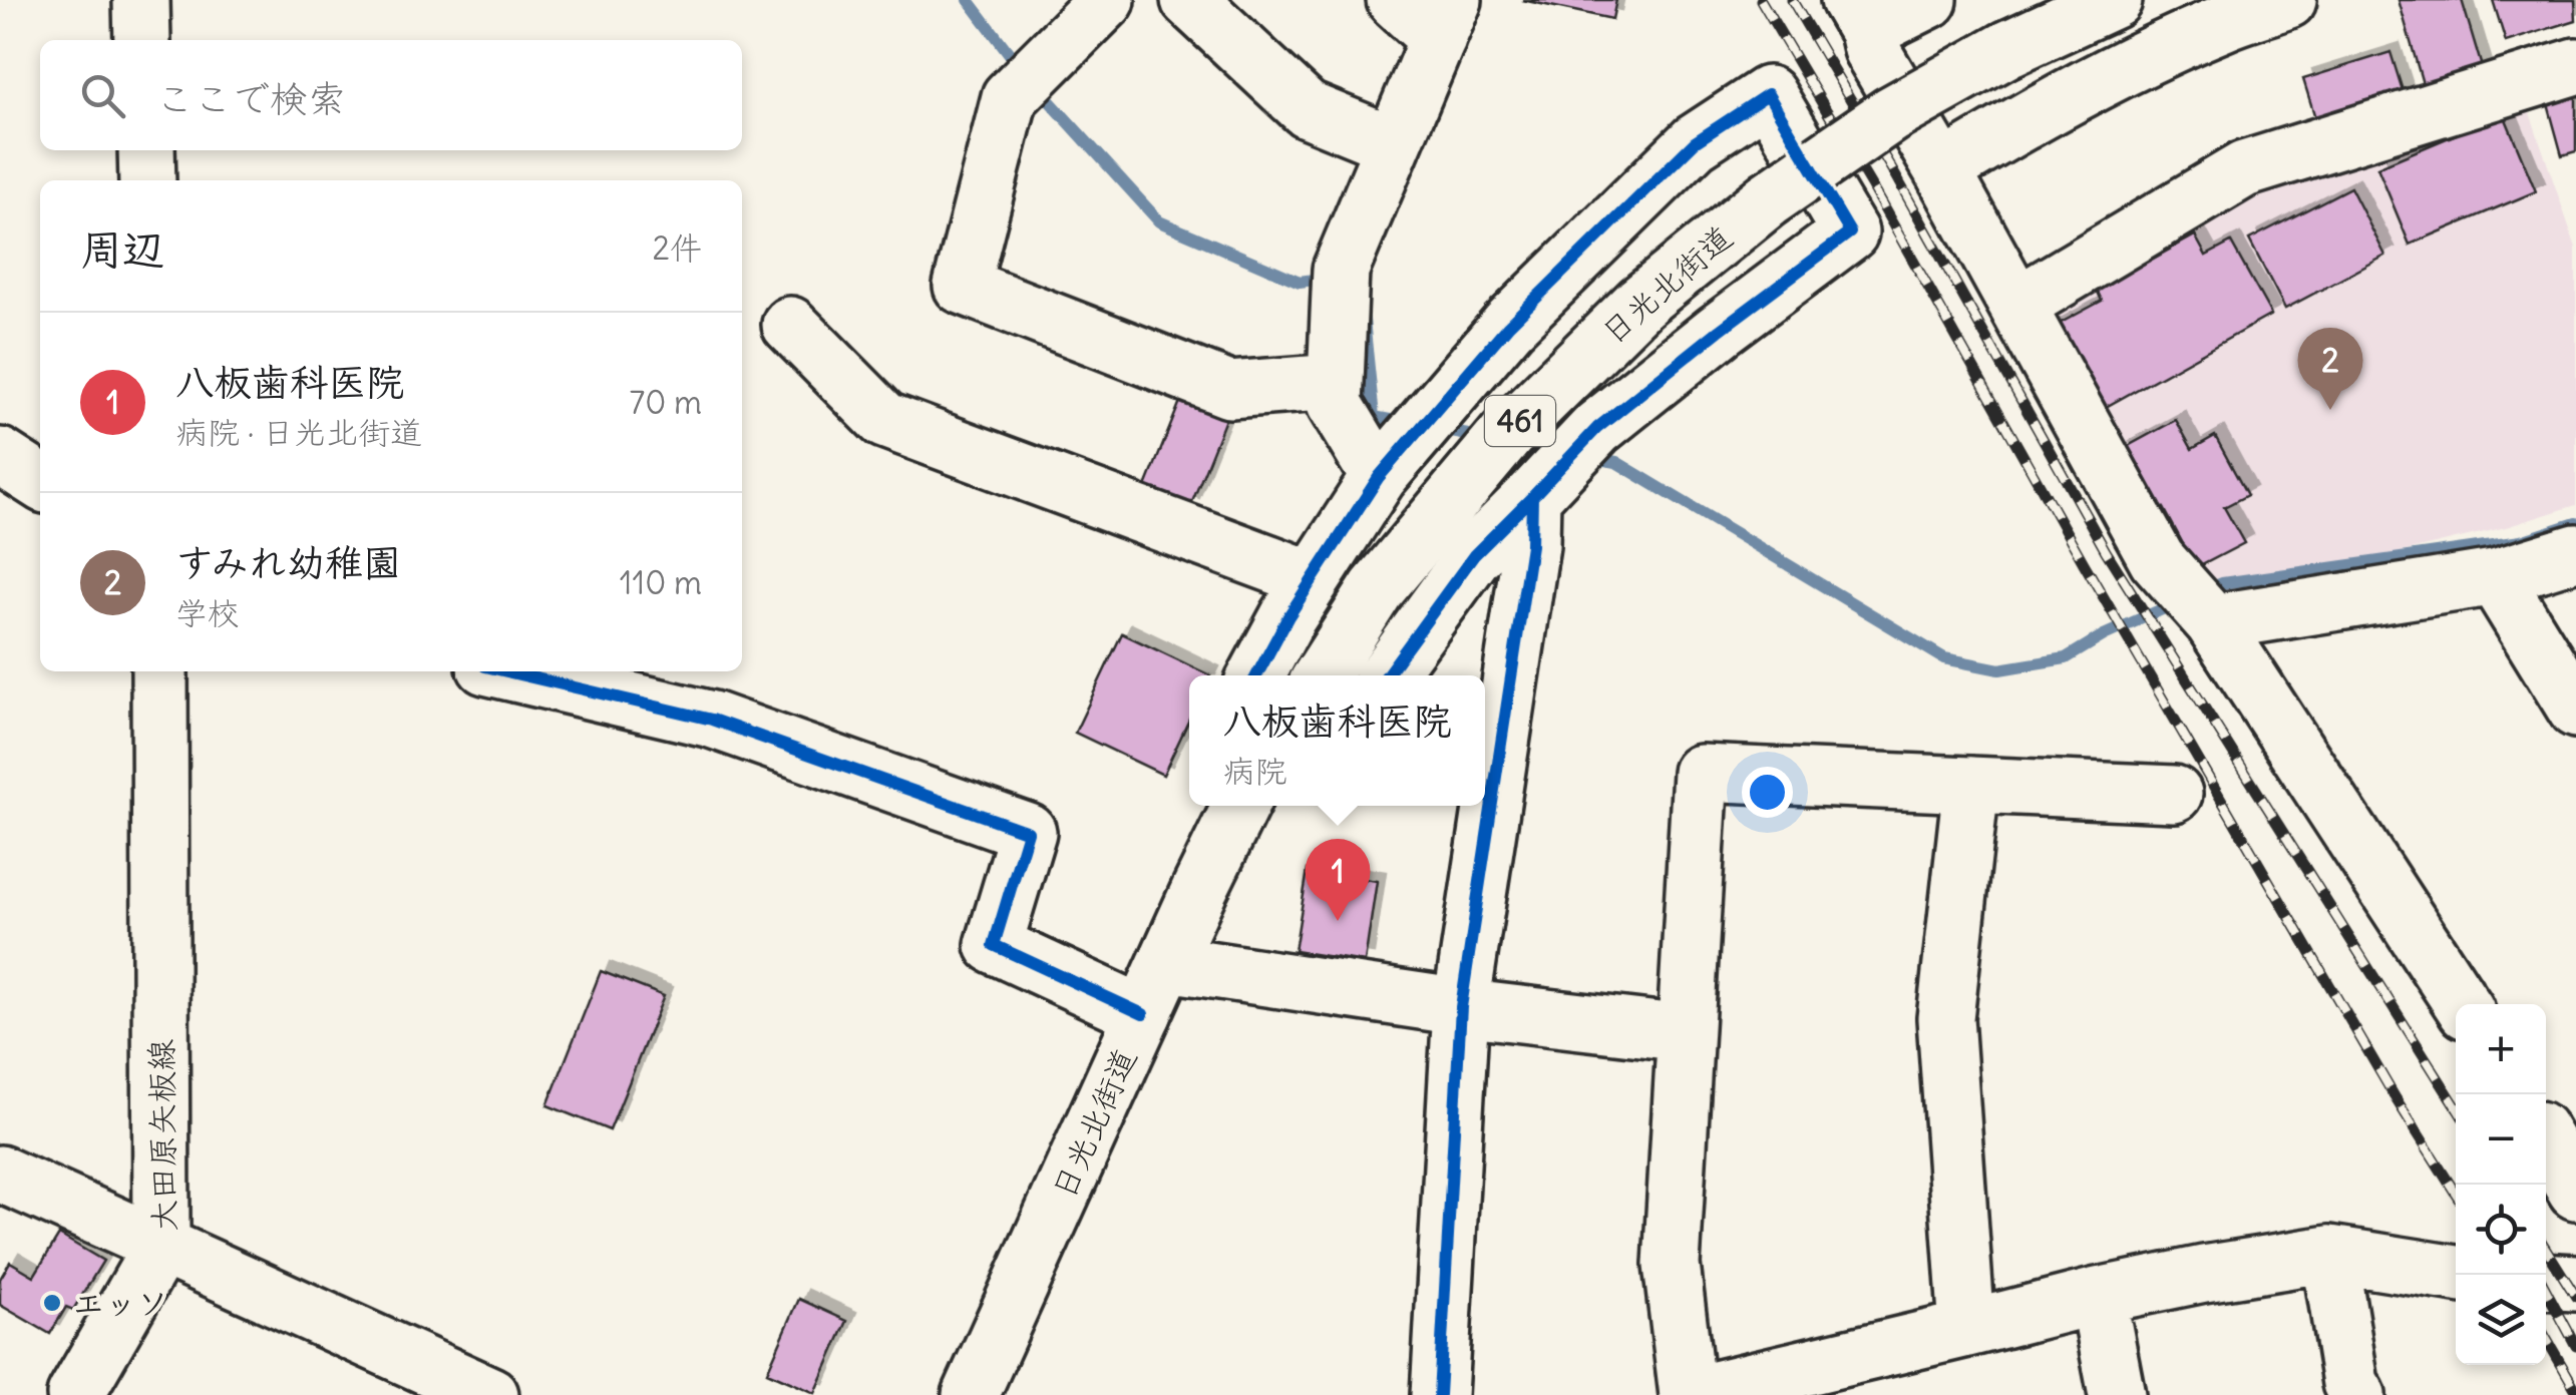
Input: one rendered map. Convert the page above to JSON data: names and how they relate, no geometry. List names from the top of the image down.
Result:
{
  "streets": {
    "main road": ["日光北街道", "461", "大田原矢板線"]
  },
  "places": ["エッソ"],
  "page": {
    "search": "ここで検索",
    "heading": ["周辺", "2件"],
    "list": [
      {
        "mark": "1",
        "name": "八板歯科医院",
        "note": "病院 · 日光北街道",
        "value": "70 m"
      },
      {
        "mark": "2",
        "name": "すみれ幼稚園",
        "note": "学校",
        "value": "110 m"
      }
    ],
    "pins": ["2", "1"],
    "popup": ["八板歯科医院", "病院"],
    "map_buttons": ["+", "−"]
  }
}
